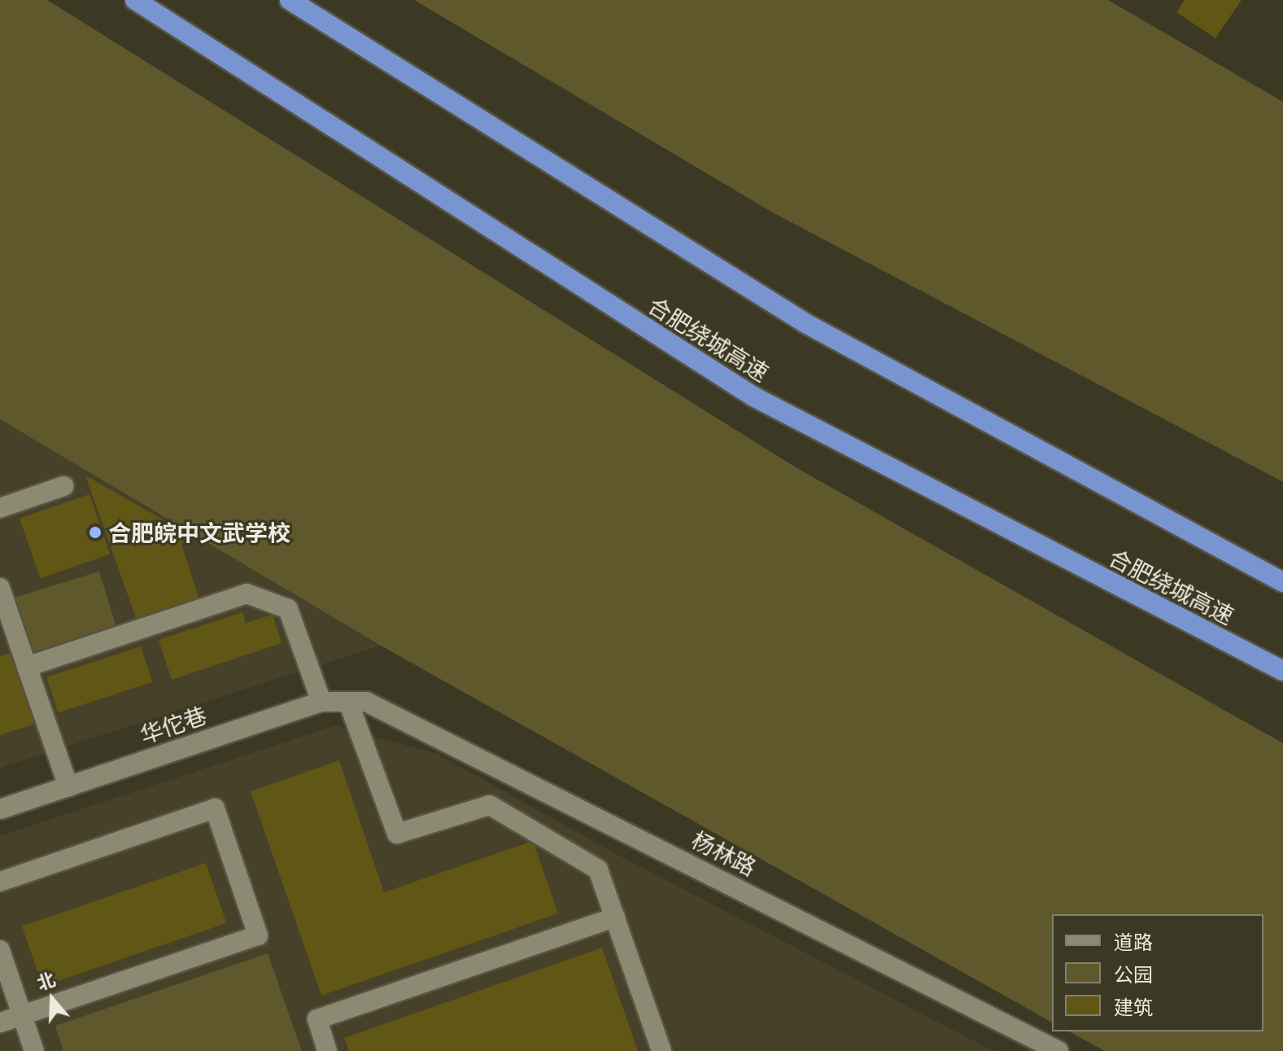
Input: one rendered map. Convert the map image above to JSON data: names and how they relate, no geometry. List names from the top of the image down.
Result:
{
  "streets": {
    "highway": ["合肥绕城高速"],
    "street": ["华佗巷", "杨林路"]
  },
  "crossings": [
    ["华佗巷", "杨林路"]
  ],
  "places": ["合肥皖中文武学校"],
  "legend": ["道路", "公园", "建筑"],
  "north": "top"
}
